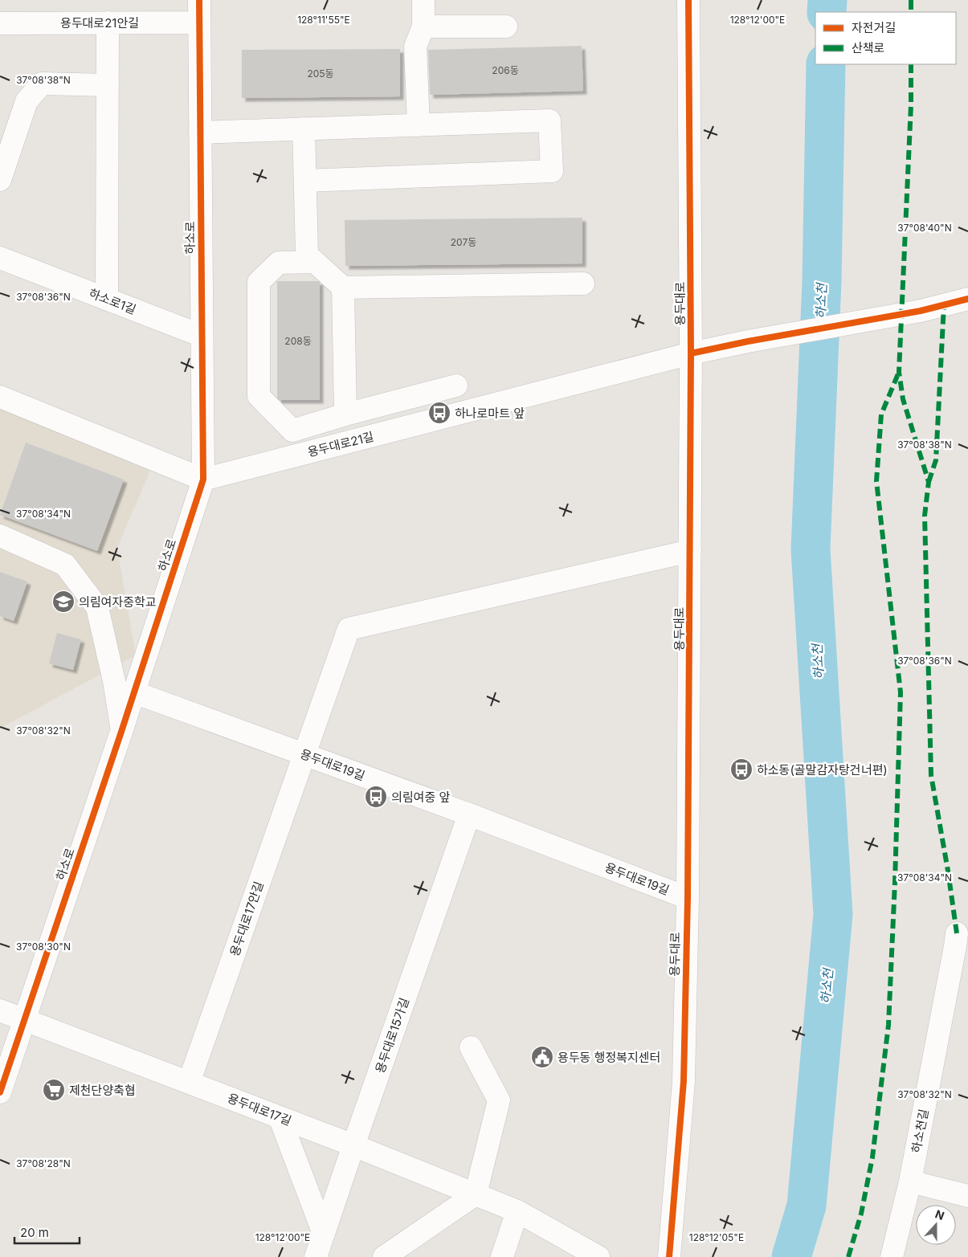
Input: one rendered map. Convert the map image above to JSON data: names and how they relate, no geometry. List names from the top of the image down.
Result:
{
  "streets": {
    "street": [
      "용두대로21안길",
      "하소로",
      "하소로1길",
      "용두대로",
      "용두대로21길",
      "용두대로19길",
      "용두대로17안길",
      "용두대로15가길",
      "용두대로17길",
      "하소천길"
    ]
  },
  "crossings": [
    ["용두대로21안길", "하소로"],
    ["하소로", "하소로1길"],
    ["하소로", "용두대로21길"],
    ["하소로", "용두대로19길"],
    ["하소로", "용두대로17길"],
    ["용두대로", "용두대로21길"],
    ["용두대로", "용두대로19길"],
    ["용두대로", "용두대로17안길"],
    ["용두대로19길", "용두대로17안길"],
    ["용두대로19길", "용두대로15가길"],
    ["용두대로17안길", "용두대로17길"],
    ["용두대로15가길", "용두대로17길"]
  ],
  "water": ["하소천"],
  "places": {
    "bus stop": ["하나로마트 앞", "하소동(골말감자탕건너편)", "의림여중 앞"],
    "school or university": ["의림여자중학교"],
    "public building": ["용두동 행정복지센터"],
    "supermarket": ["제천단양축협"]
  },
  "house_numbers": [
    "206동",
    "205동",
    "207동",
    "208동"
  ],
  "legend": ["자전거길", "산책로"],
  "scale_bar": "20 m",
  "north": "top",
  "coordinates": [
    "128°11'55\"E",
    "128°12'00\"E",
    "37°08'38\"N",
    "37°08'40\"N",
    "37°08'36\"N",
    "37°08'34\"N",
    "37°08'32\"N",
    "37°08'30\"N",
    "37°08'28\"N",
    "128°12'05\"E"
  ]
}
